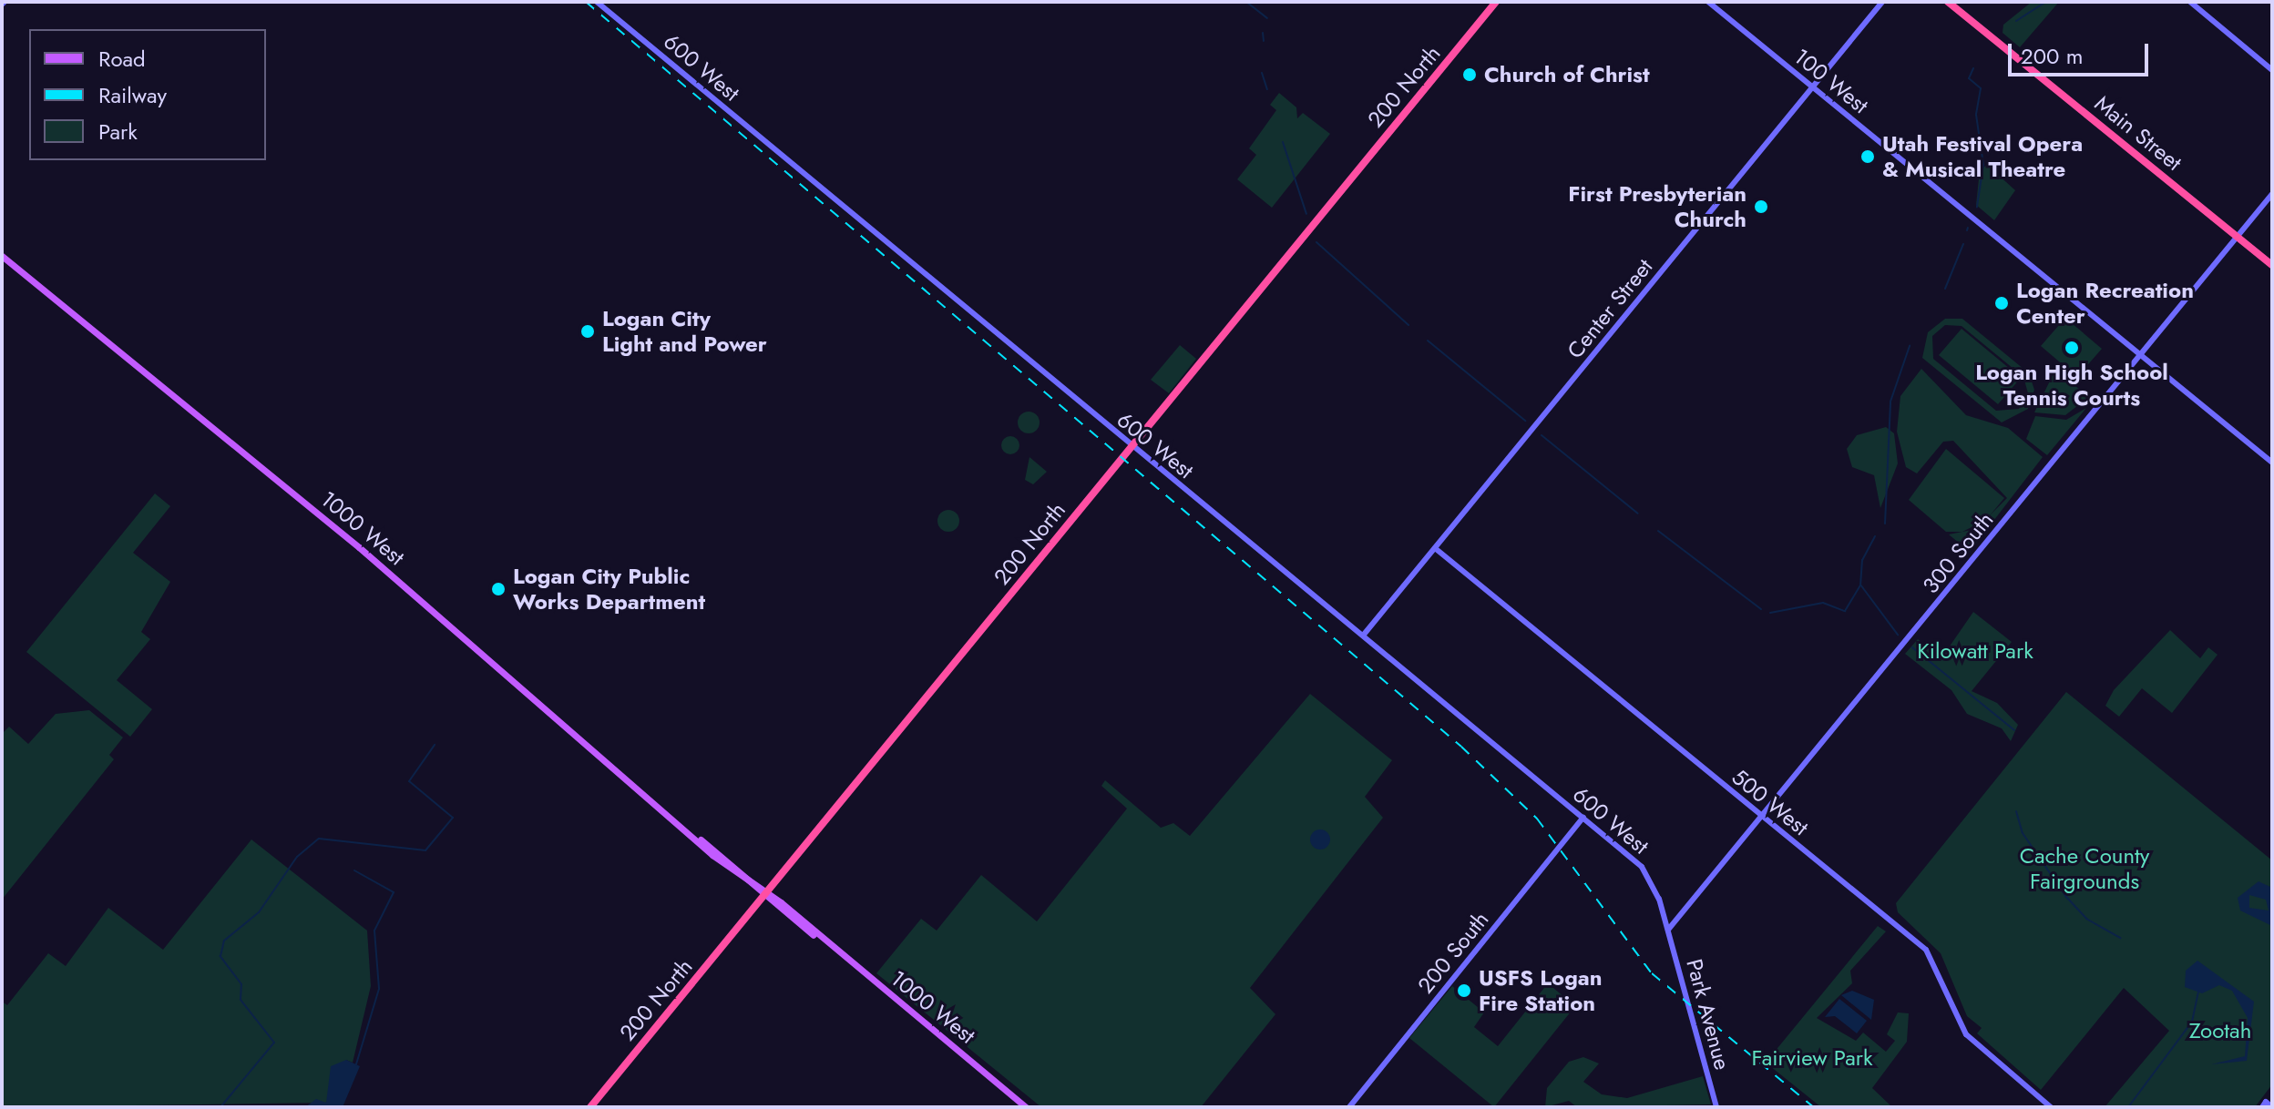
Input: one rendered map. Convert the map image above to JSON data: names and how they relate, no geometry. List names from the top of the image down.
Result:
{
  "streets": {
    "highway": ["200 North", "Main Street"],
    "main road": ["1000 West"],
    "street": [
      "600 West",
      "100 West",
      "Center Street",
      "300 South",
      "500 West",
      "200 South",
      "Park Avenue"
    ]
  },
  "crossings": [
    ["600 West", "200 North"],
    ["600 West", "Center Street"],
    ["600 West", "300 South"],
    ["600 West", "200 South"],
    ["600 West", "Park Avenue"],
    ["100 West", "Center Street"],
    ["100 West", "300 South"],
    ["200 North", "1000 West"],
    ["Main Street", "300 South"],
    ["Center Street", "500 West"],
    ["300 South", "500 West"],
    ["300 South", "Park Avenue"]
  ],
  "parks": [
    "Kilowatt Park",
    "Cache County Fairgrounds",
    "Zootah",
    "Fairview Park"
  ],
  "places": [
    "Church of Christ",
    "Utah Festival Opera & Musical Theatre",
    "First Presbyterian Church",
    "Logan Recreation Center",
    "Logan City Light and Power",
    "Logan High School Tennis Courts",
    "Logan City Public Works Department",
    "USFS Logan Fire Station"
  ],
  "legend": ["Road", "Railway", "Park"],
  "scale_bar": "200 m"
}
